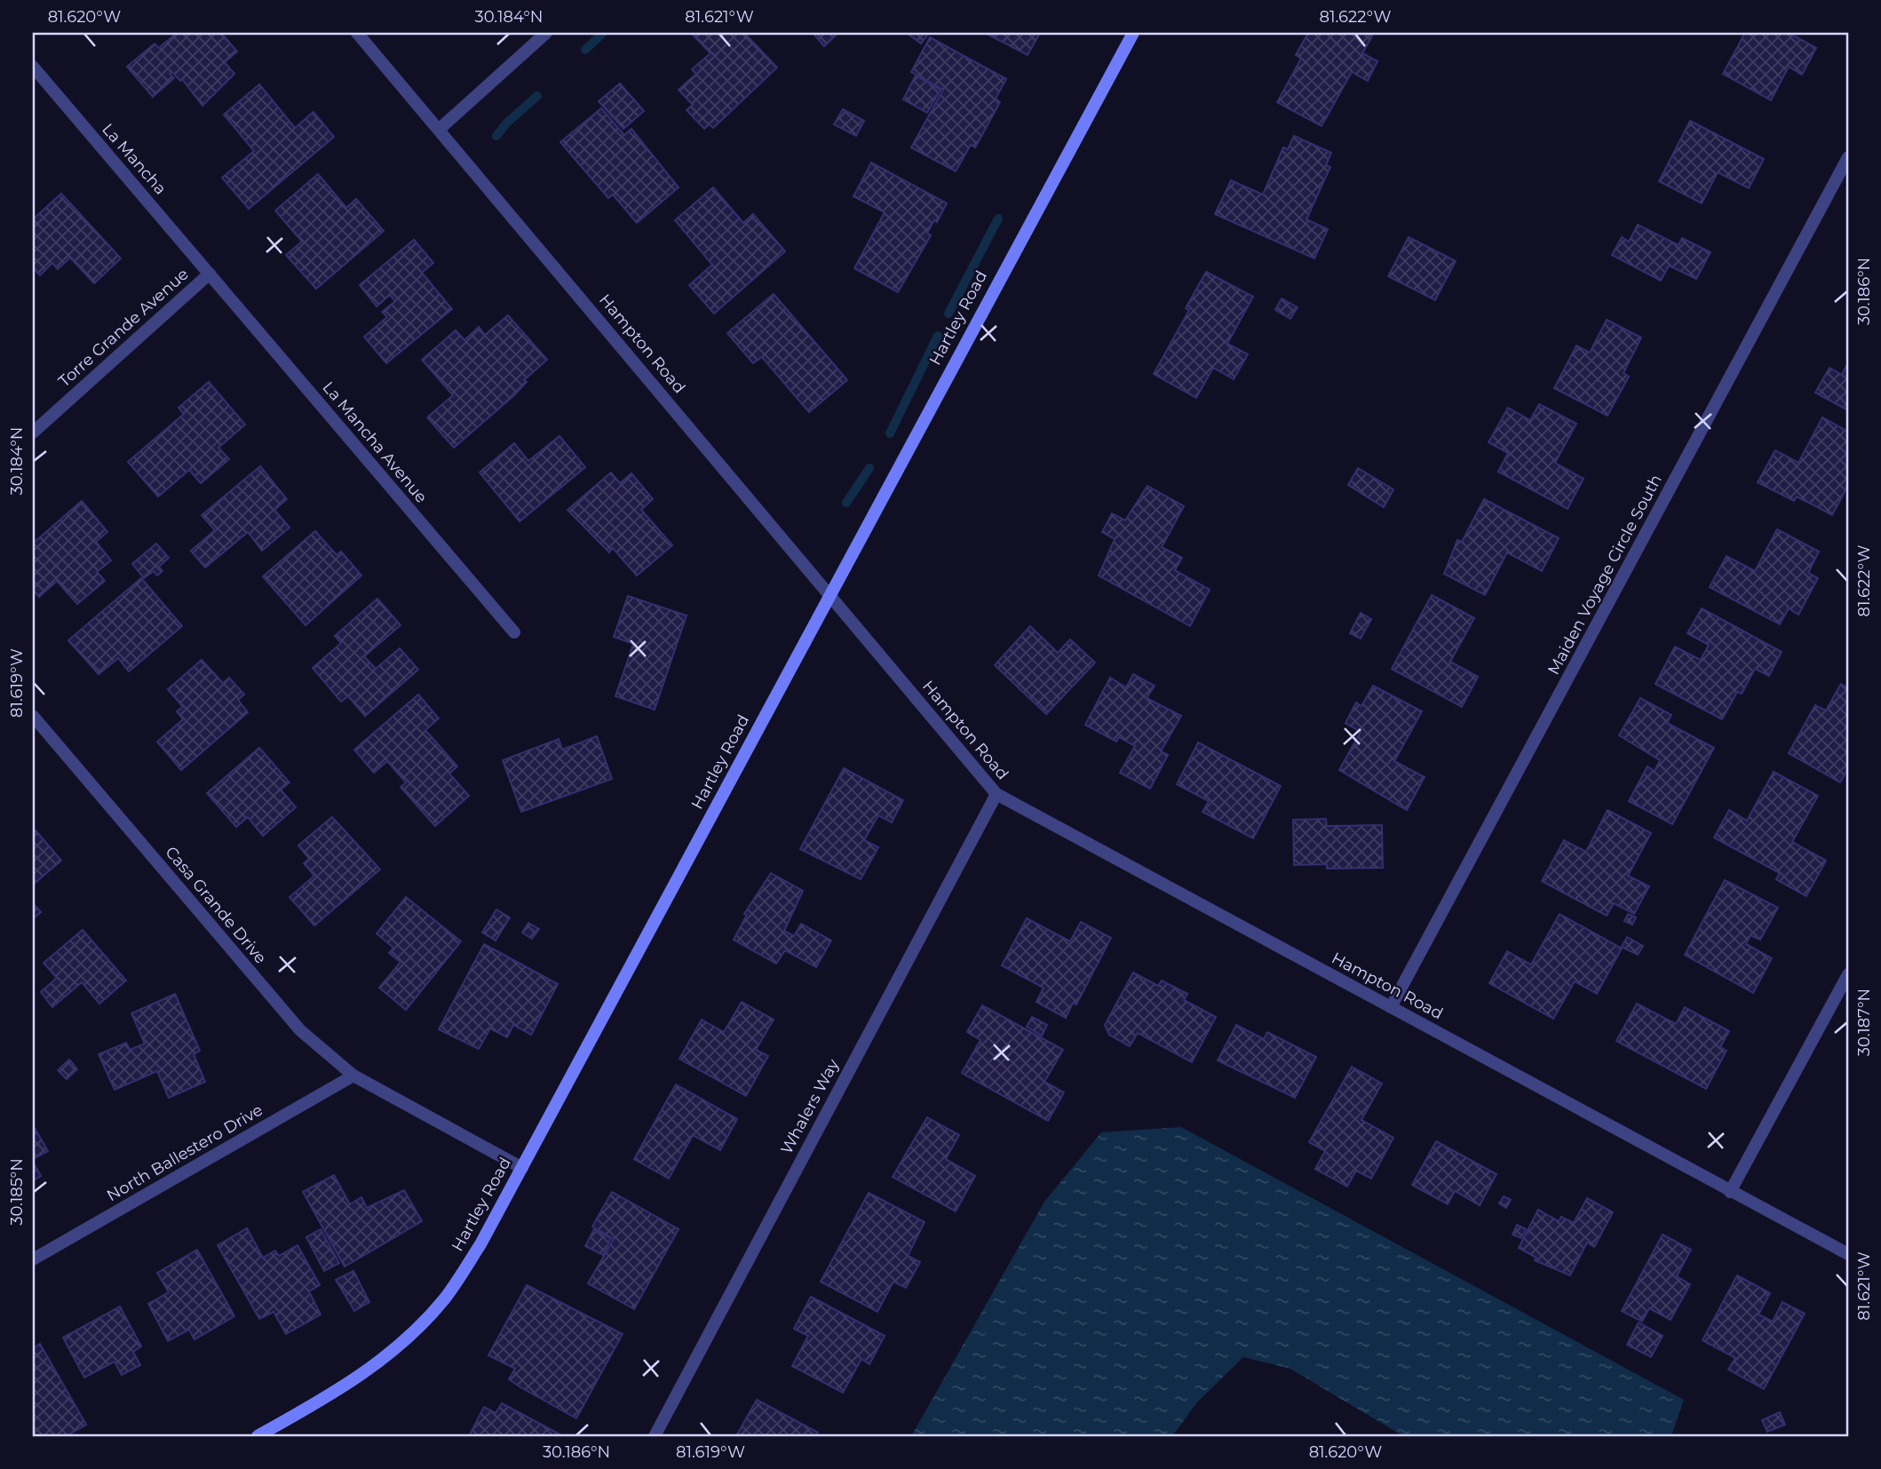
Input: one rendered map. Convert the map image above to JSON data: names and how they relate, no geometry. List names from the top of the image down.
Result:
{
  "streets": {
    "street": [
      "La Mancha",
      "Hartley Road",
      "Torre Grande Avenue",
      "Hampton Road",
      "La Mancha Avenue",
      "Maiden Voyage Circle South",
      "Casa Grande Drive",
      "Whalers Way",
      "North Ballestero Drive"
    ]
  },
  "crossings": [
    ["La Mancha", "Torre Grande Avenue"],
    ["La Mancha", "La Mancha Avenue"],
    ["Hartley Road", "Hampton Road"],
    ["Hartley Road", "Casa Grande Drive"],
    ["Torre Grande Avenue", "La Mancha Avenue"],
    ["Hampton Road", "Maiden Voyage Circle South"],
    ["Hampton Road", "Whalers Way"],
    ["Casa Grande Drive", "North Ballestero Drive"]
  ],
  "coordinates": [
    "81.620°W",
    "30.184°N",
    "81.621°W",
    "81.622°W",
    "30.186°N",
    "81.619°W",
    "30.187°N",
    "30.185°N"
  ]
}
